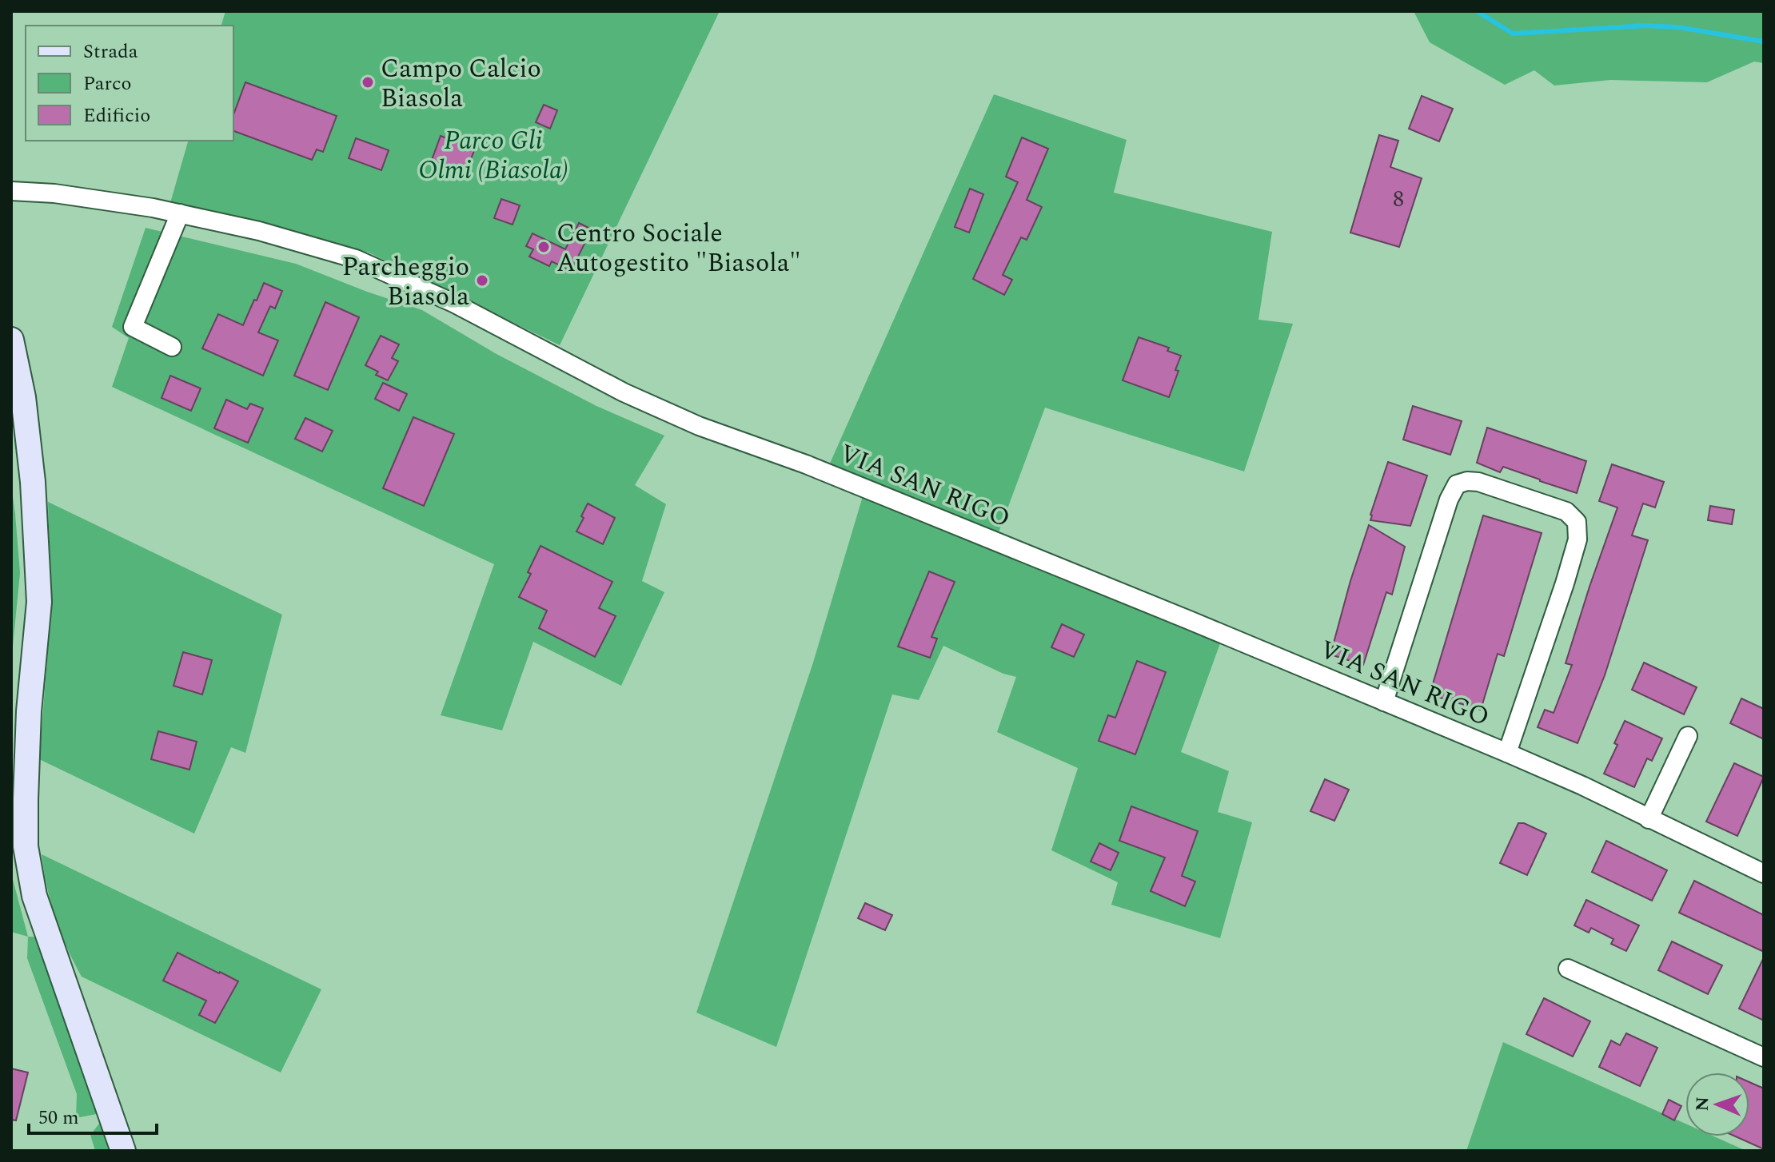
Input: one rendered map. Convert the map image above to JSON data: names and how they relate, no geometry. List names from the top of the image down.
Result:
{
  "streets": {
    "street": ["VIA SAN RIGO"]
  },
  "parks": ["Parco Gli Olmi (Biasola)"],
  "places": ["Campo Calcio Biasola", "Centro Sociale Autogestito \"Biasola\"", "Parcheggio Biasola"],
  "house_numbers": ["8"],
  "legend": ["Strada", "Parco", "Edificio"],
  "scale_bar": "50 m",
  "north": "left"
}
